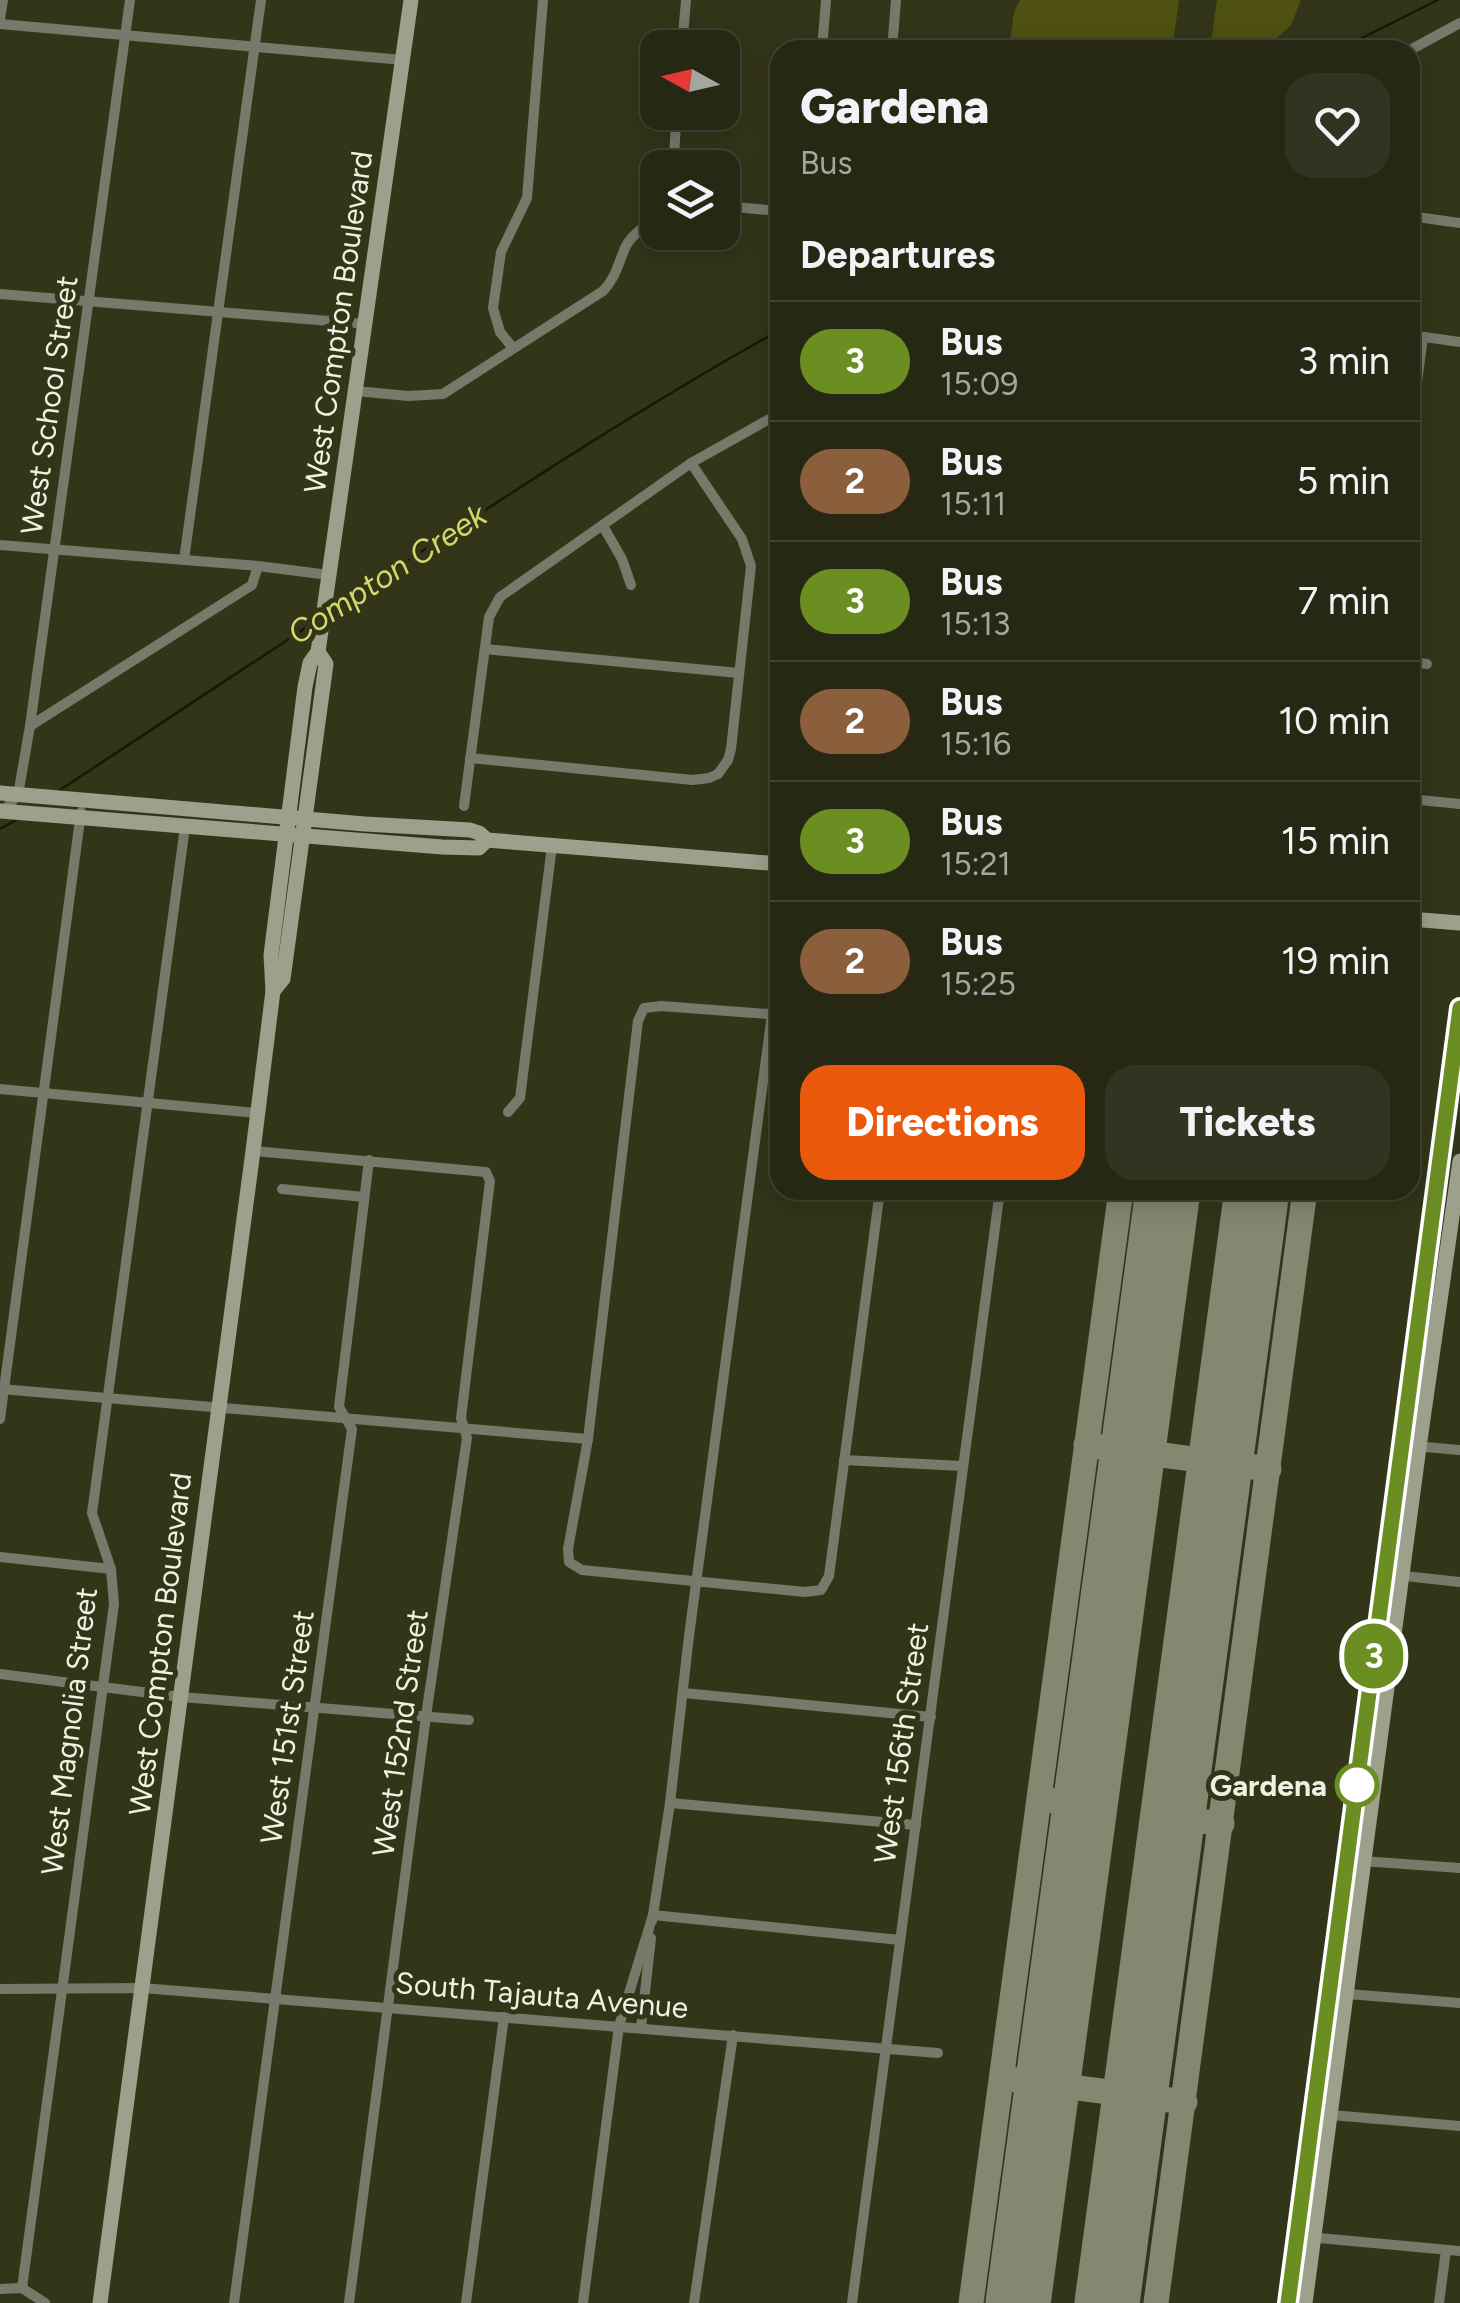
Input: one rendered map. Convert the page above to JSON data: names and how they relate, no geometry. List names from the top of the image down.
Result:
{
  "streets": {
    "main road": ["West Compton Boulevard"],
    "street": [
      "West School Street",
      "West 151st Street",
      "West Magnolia Street",
      "West 152nd Street",
      "West 156th Street",
      "South Tajauta Avenue"
    ]
  },
  "crossings": [
    ["West Compton Boulevard", "South Tajauta Avenue"],
    ["West 151st Street", "West 152nd Street"],
    ["West 151st Street", "South Tajauta Avenue"],
    ["West Magnolia Street", "South Tajauta Avenue"],
    ["West 152nd Street", "South Tajauta Avenue"],
    ["West 156th Street", "South Tajauta Avenue"]
  ],
  "water": ["Compton Creek"],
  "places": ["Gardena"],
  "lines": ["bus line 3"],
  "north": "left",
  "page": {
    "on_map": "3",
    "heading": [
      ["Gardena", "Bus"],
      "Departures"
    ],
    "list": [
      {
        "mark": "3",
        "name": "Bus",
        "note": "15:09",
        "value": "3 min"
      },
      {
        "mark": "2",
        "name": "Bus",
        "note": "15:11",
        "value": "5 min"
      },
      {
        "mark": "3",
        "name": "Bus",
        "note": "15:13",
        "value": "7 min"
      },
      {
        "mark": "2",
        "name": "Bus",
        "note": "15:16",
        "value": "10 min"
      },
      {
        "mark": "3",
        "name": "Bus",
        "note": "15:21",
        "value": "15 min"
      },
      {
        "mark": "2",
        "name": "Bus",
        "note": "15:25",
        "value": "19 min"
      }
    ],
    "buttons": ["Directions", "Tickets"]
  }
}
